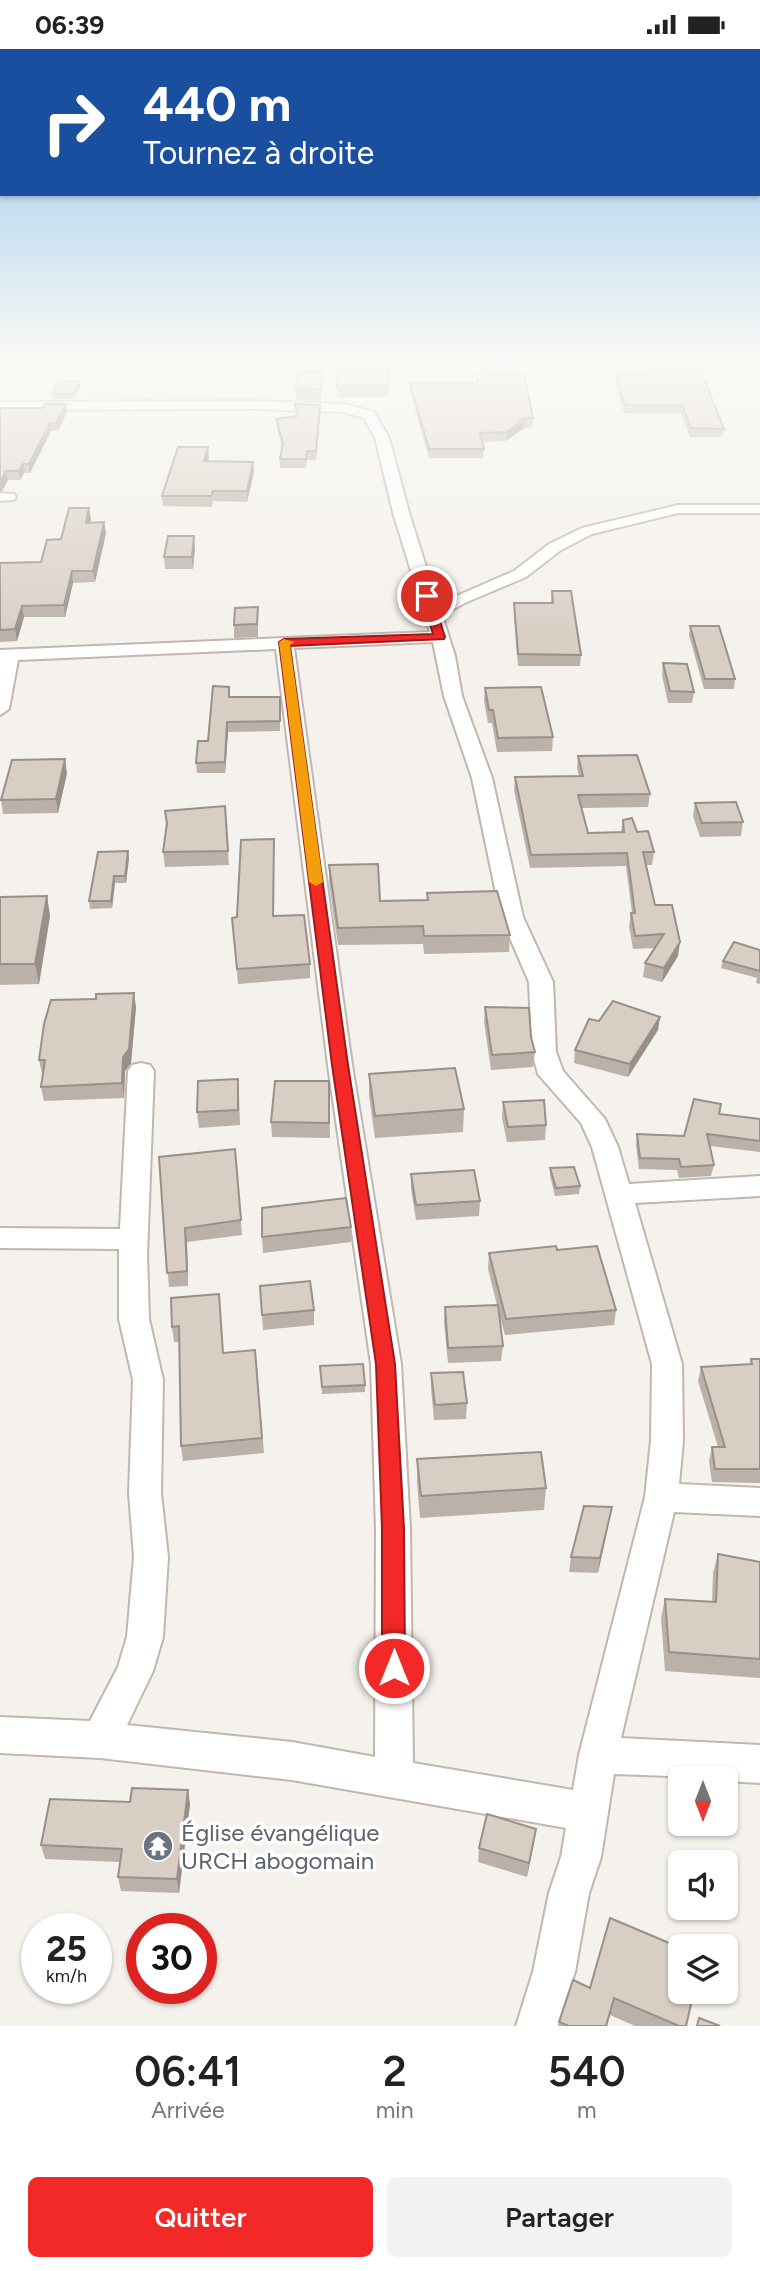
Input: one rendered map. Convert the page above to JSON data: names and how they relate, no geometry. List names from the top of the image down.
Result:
{
  "places": {
    "temple": ["Église évangélique URCH abogomain"]
  },
  "north": "bottom",
  "page": {
    "status": "06:39",
    "turn": ["440 m", "Tournez à droite"],
    "speed": "25 km/h",
    "limit": "30",
    "eta": [
      "06:41",
      "Arrivée",
      "2",
      "min",
      "540",
      "m"
    ],
    "buttons": ["Quitter", "Partager"]
  }
}
